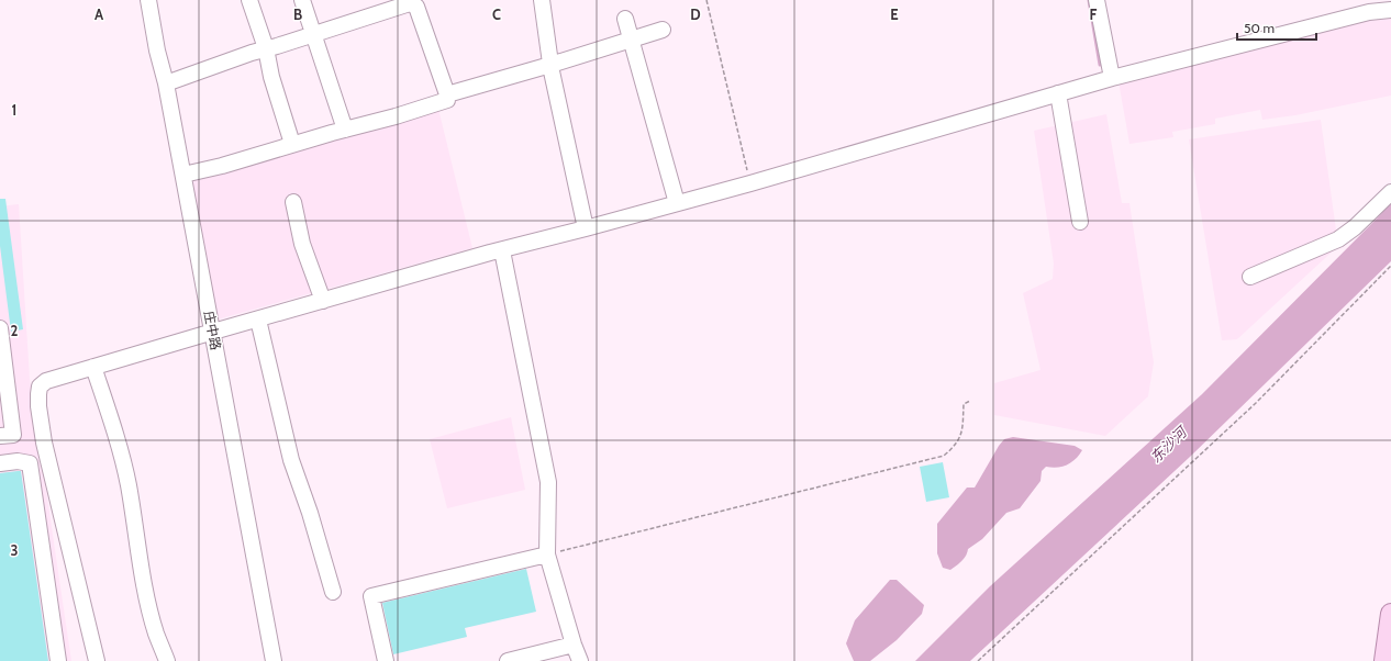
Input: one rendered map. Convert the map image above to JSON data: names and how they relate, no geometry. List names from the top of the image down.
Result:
{
  "streets": {
    "street": ["庄中路"]
  },
  "water": ["东沙河"],
  "scale_bar": "50 m",
  "grid": {
    "columns": [
      "A",
      "B",
      "C",
      "D",
      "E",
      "F"
    ],
    "rows": ["1", "2", "3"]
  }
}
